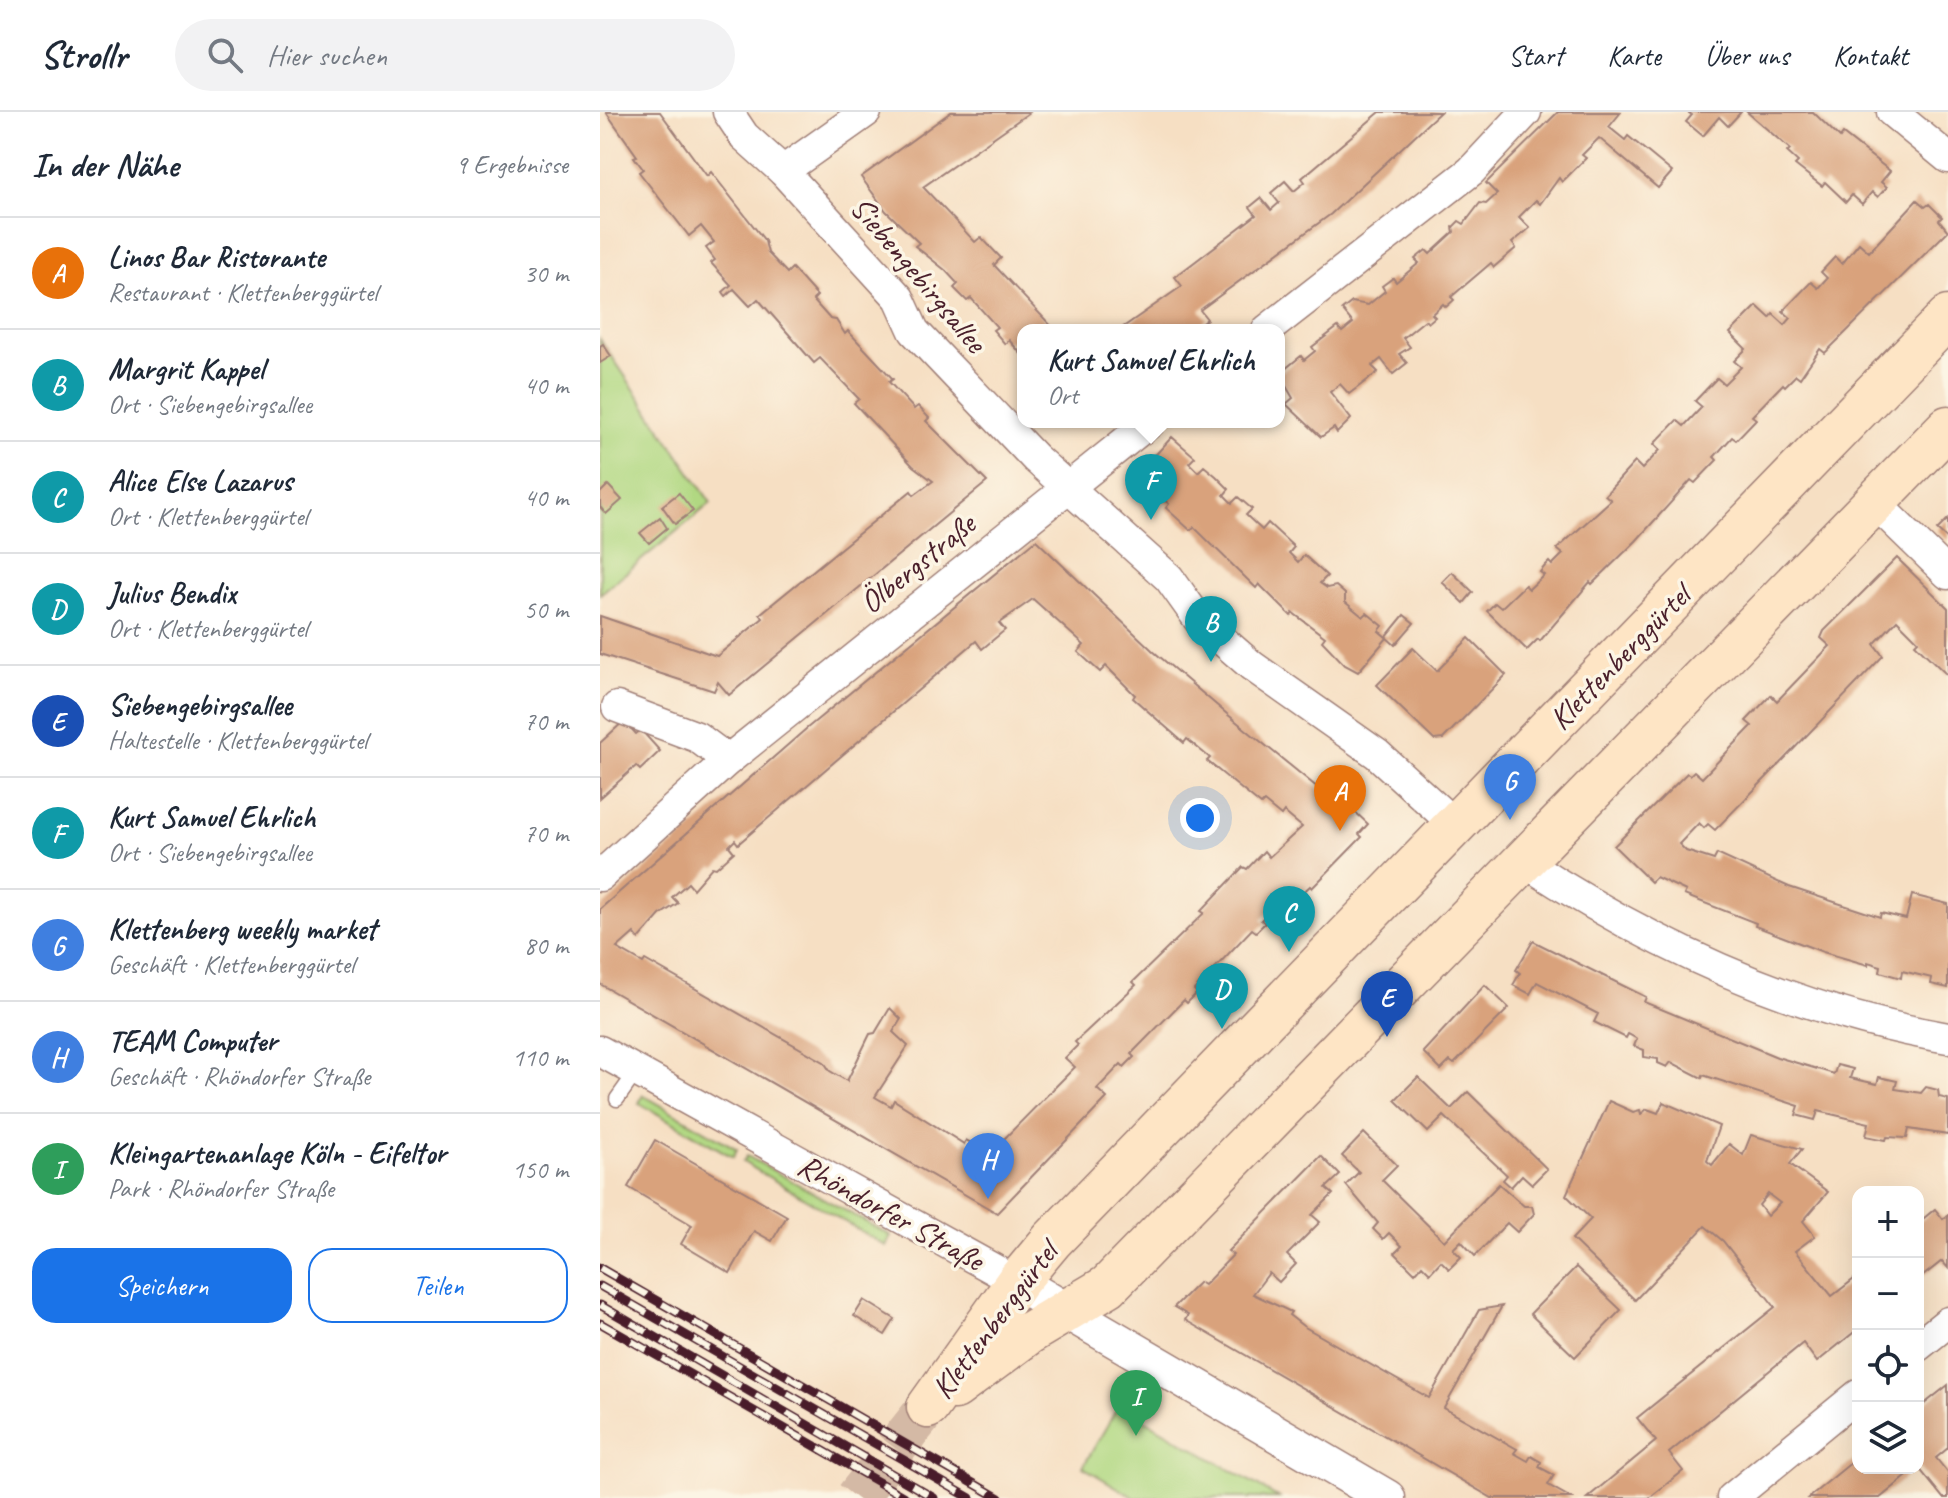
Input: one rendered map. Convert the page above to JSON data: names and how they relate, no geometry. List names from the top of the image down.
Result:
{
  "streets": {
    "main road": ["Klettenberggürtel"],
    "street": ["Siebengebirgsallee", "Ölbergstraße", "Rhöndorfer Straße"]
  },
  "crossings": [
    ["Siebengebirgsallee", "Ölbergstraße"],
    ["Siebengebirgsallee", "Klettenberggürtel"],
    ["Klettenberggürtel", "Rhöndorfer Straße"]
  ],
  "page": {
    "header": "Strollr",
    "search": "Hier suchen",
    "nav": [
      "Start",
      "Karte",
      "Über uns",
      "Kontakt"
    ],
    "heading": ["In der Nähe", "9 Ergebnisse"],
    "list": [
      {
        "mark": "A",
        "name": "Linos Bar Ristorante",
        "note": "Restaurant · Klettenberggürtel",
        "value": "30 m"
      },
      {
        "mark": "B",
        "name": "Margrit Kappel",
        "note": "Ort · Siebengebirgsallee",
        "value": "40 m"
      },
      {
        "mark": "C",
        "name": "Alice Else Lazarus",
        "note": "Ort · Klettenberggürtel",
        "value": "40 m"
      },
      {
        "mark": "D",
        "name": "Julius Bendix",
        "note": "Ort · Klettenberggürtel",
        "value": "50 m"
      },
      {
        "mark": "E",
        "name": "Siebengebirgsallee",
        "note": "Haltestelle · Klettenberggürtel",
        "value": "70 m"
      },
      {
        "mark": "F",
        "name": "Kurt Samuel Ehrlich",
        "note": "Ort · Siebengebirgsallee",
        "value": "70 m"
      },
      {
        "mark": "G",
        "name": "Klettenberg weekly market",
        "note": "Geschäft · Klettenberggürtel",
        "value": "80 m"
      },
      {
        "mark": "H",
        "name": "TEAM Computer",
        "note": "Geschäft · Rhöndorfer Straße",
        "value": "110 m"
      },
      {
        "mark": "I",
        "name": "Kleingartenanlage Köln - Eifeltor",
        "note": "Park · Rhöndorfer Straße",
        "value": "150 m"
      }
    ],
    "popup": ["Kurt Samuel Ehrlich", "Ort"],
    "pins": [
      "F",
      "B",
      "G",
      "A",
      "C",
      "D",
      "E",
      "H",
      "I"
    ],
    "map_buttons": ["+", "−"],
    "buttons": ["Speichern", "Teilen"]
  }
}
